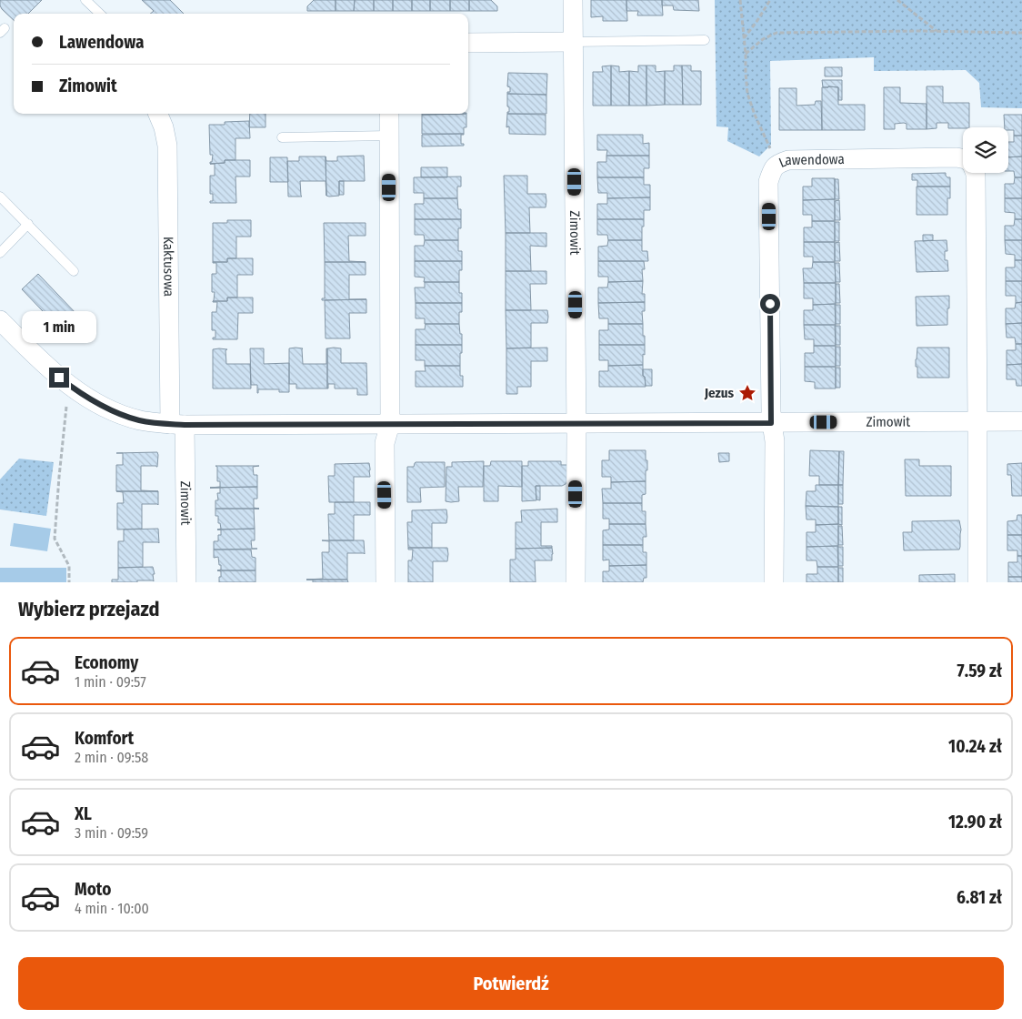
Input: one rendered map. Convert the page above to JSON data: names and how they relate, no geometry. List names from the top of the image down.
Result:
{
  "streets": {
    "street": ["Lawendowa", "Zimowit", "Kaktusowa"]
  },
  "crossings": [
    ["Lawendowa", "Zimowit"],
    ["Zimowit", "Kaktusowa"]
  ],
  "places": {
    "place": ["Jezus"]
  },
  "page": {
    "banner": ["Lawendowa", "Zimowit"],
    "bubble": "1 min",
    "heading": "Wybierz przejazd",
    "list": [
      {
        "name": "Economy",
        "note": "1 min · 09:57",
        "value": "7.59 zł"
      },
      {
        "name": "Komfort",
        "note": "2 min · 09:58",
        "value": "10.24 zł"
      },
      {
        "name": "XL",
        "note": "3 min · 09:59",
        "value": "12.90 zł"
      },
      {
        "name": "Moto",
        "note": "4 min · 10:00",
        "value": "6.81 zł"
      }
    ],
    "buttons": "Potwierdź"
  }
}
